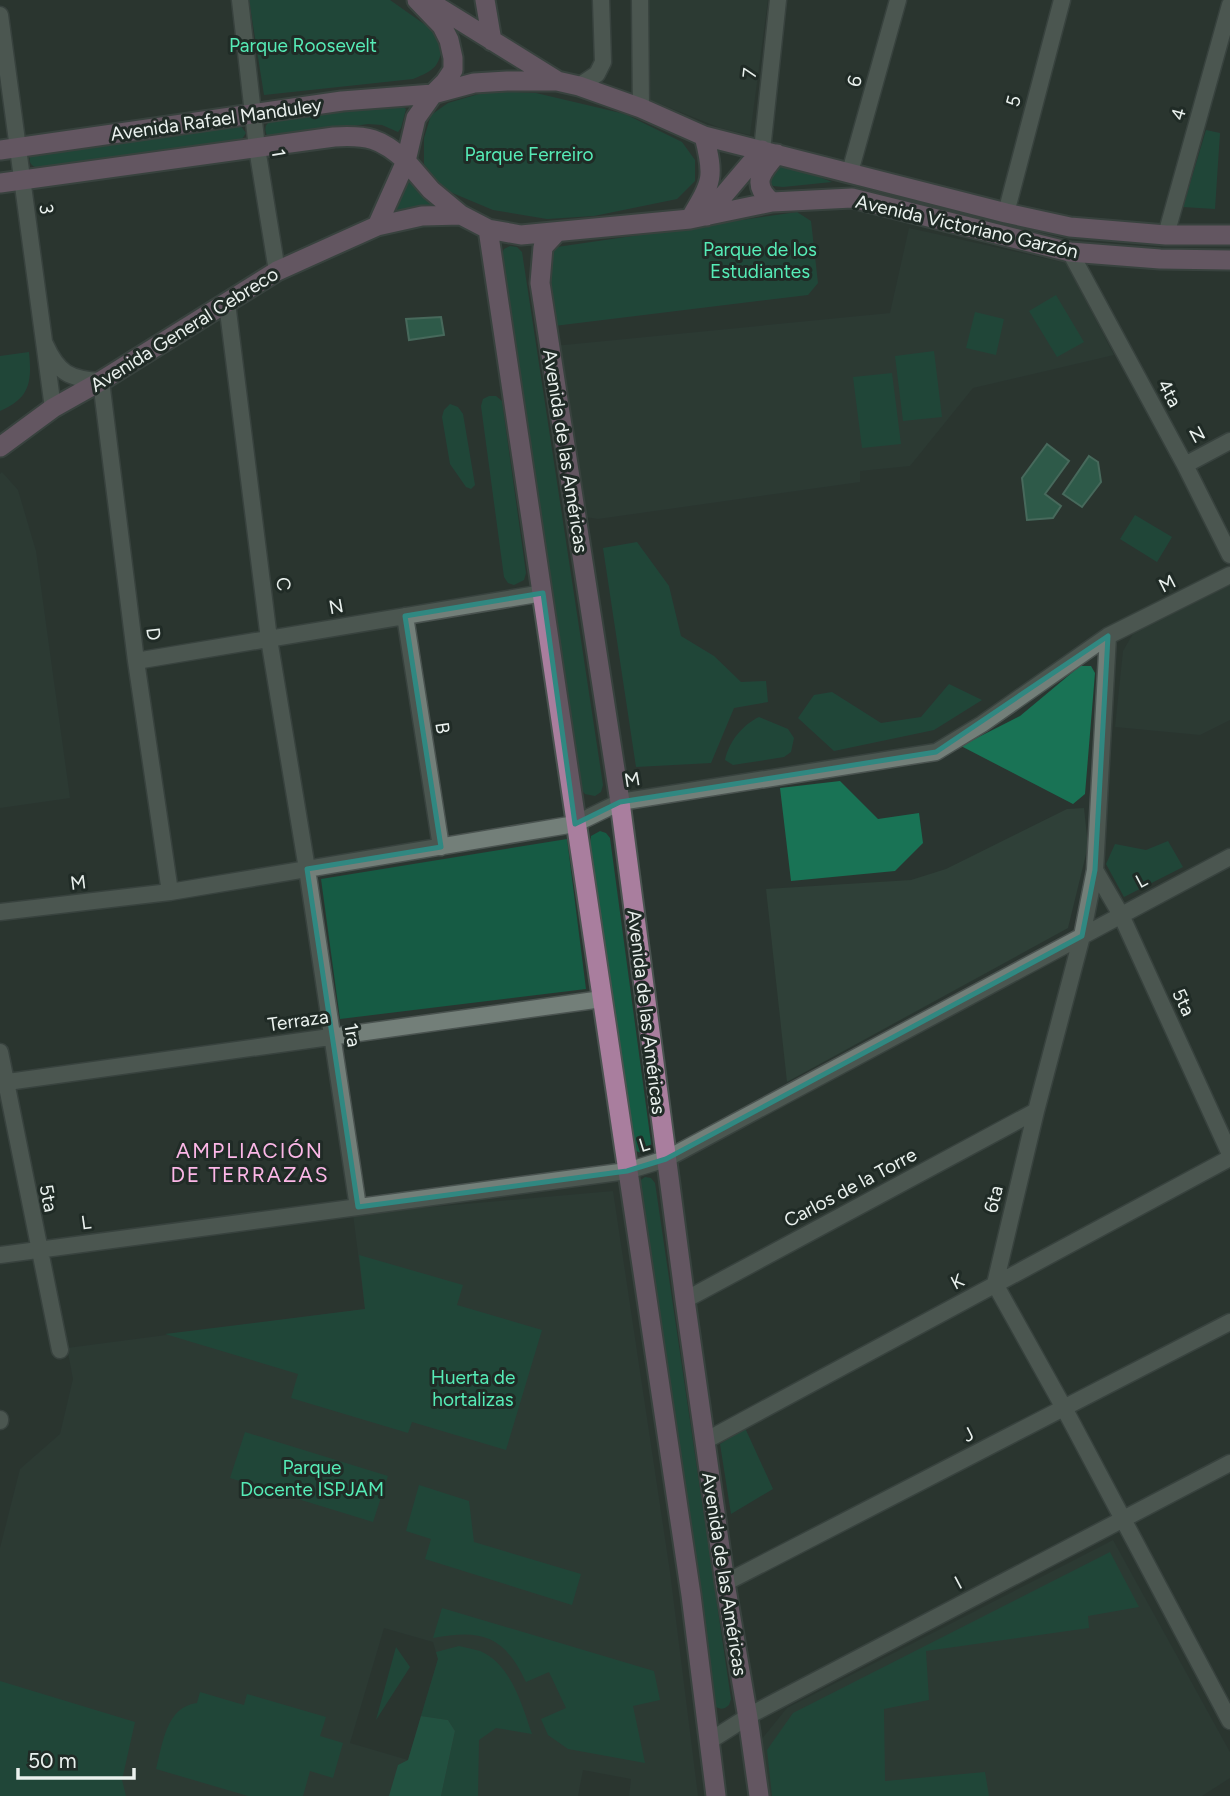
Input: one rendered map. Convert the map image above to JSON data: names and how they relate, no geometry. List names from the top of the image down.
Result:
{
  "streets": {
    "main road": [
      "Avenida Rafael Manduley",
      "Avenida Victoriano Garzón",
      "Avenida General Cebreco",
      "Avenida de las Américas"
    ],
    "street": [
      "7",
      "6",
      "5",
      "4",
      "1",
      "3",
      "4ta",
      "N",
      "M",
      "C",
      "D",
      "B",
      "L",
      "5ta",
      "Terraza",
      "1ra",
      "Carlos de la Torre",
      "6ta",
      "K",
      "J",
      "I"
    ]
  },
  "crossings": [
    ["7", "Avenida Victoriano Garzón"],
    ["6", "Avenida Victoriano Garzón"],
    ["5", "Avenida Victoriano Garzón"],
    ["4", "Avenida Victoriano Garzón"],
    ["Avenida Rafael Manduley", "1"],
    ["Avenida Rafael Manduley", "3"],
    ["Avenida Rafael Manduley", "Avenida Victoriano Garzón"],
    ["Avenida Rafael Manduley", "Avenida General Cebreco"],
    ["Avenida Rafael Manduley", "Avenida de las Américas"],
    ["1", "Avenida General Cebreco"],
    ["3", "Avenida General Cebreco"],
    ["Avenida Victoriano Garzón", "4ta"],
    ["Avenida Victoriano Garzón", "Avenida de las Américas"],
    ["Avenida General Cebreco", "C"],
    ["Avenida General Cebreco", "D"],
    ["4ta", "N"],
    ["N", "Avenida de las Américas"],
    ["N", "C"],
    ["N", "D"],
    ["N", "B"],
    ["Avenida de las Américas", "M"],
    ["Avenida de las Américas", "L"],
    ["Avenida de las Américas", "Terraza"],
    ["Avenida de las Américas", "Carlos de la Torre"],
    ["Avenida de las Américas", "K"],
    ["Avenida de las Américas", "J"],
    ["Avenida de las Américas", "I"],
    ["M", "C"],
    ["M", "D"],
    ["M", "B"],
    ["M", "1ra"],
    ["M", "6ta"],
    ["C", "1ra"],
    ["L", "5ta"],
    ["L", "1ra"],
    ["L", "6ta"],
    ["5ta", "Terraza"],
    ["5ta", "6ta"],
    ["5ta", "K"],
    ["Terraza", "1ra"],
    ["Carlos de la Torre", "6ta"],
    ["6ta", "K"]
  ],
  "districts": ["AMPLIACIÓN DE TERRAZAS"],
  "parks": [
    "Parque Roosevelt",
    "Parque Ferreiro",
    "Parque de los Estudiantes",
    "Huerta de hortalizas",
    "Parque Docente ISPJAM"
  ],
  "scale_bar": "50 m"
}
